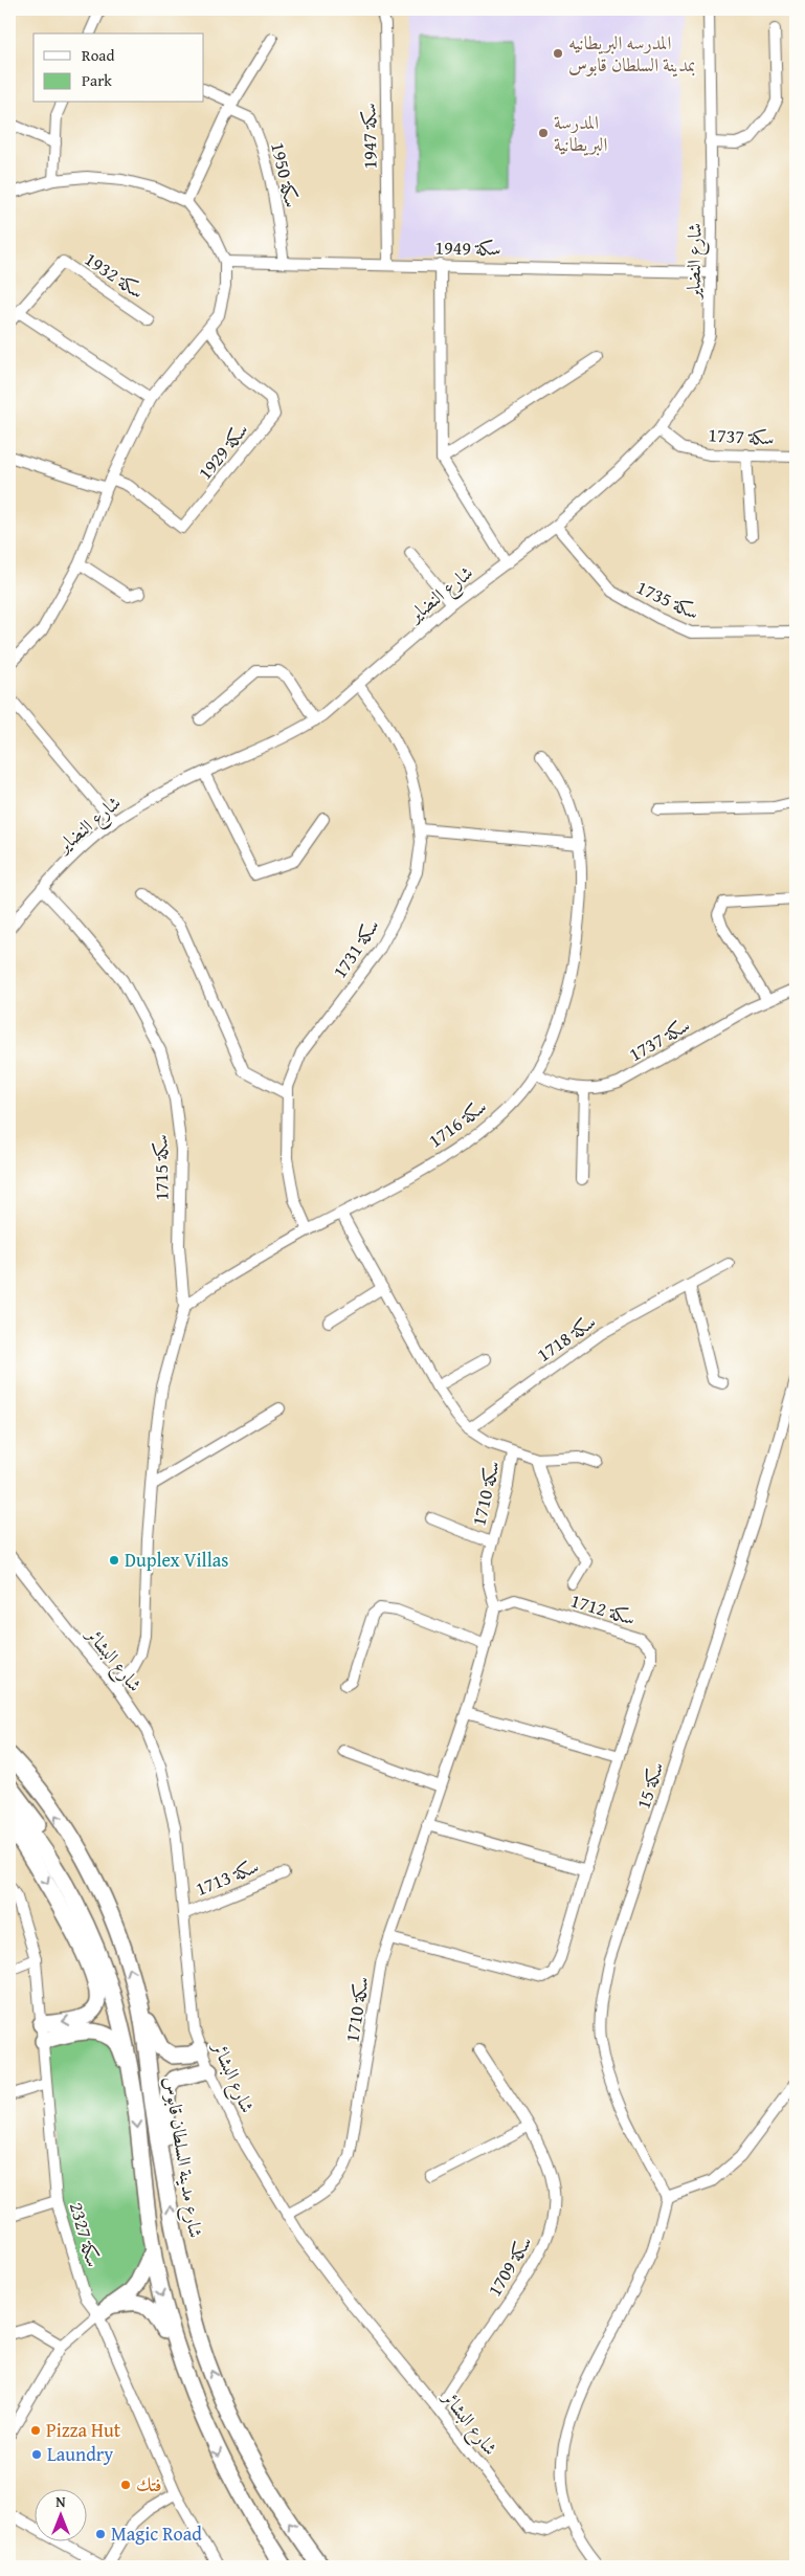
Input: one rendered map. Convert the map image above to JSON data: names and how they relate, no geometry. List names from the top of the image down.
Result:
{
  "streets": {
    "main road": ["شارع مدينة السلطان قابوس"],
    "street": [
      "سكة 1947",
      "سكة 1950",
      "سكة 1949",
      "شارع النضاير",
      "سكة 1932",
      "سكة 1737",
      "سكة 1929",
      "سكة 1735",
      "سكة 1731",
      "سكة 1716",
      "سكة 1715",
      "سكة 1718",
      "سكة 1710",
      "سكة 1712",
      "شارع البشائر",
      "سكة 15",
      "سكة 1713",
      "سكة 2327",
      "سكة 1709"
    ]
  },
  "crossings": [
    ["سكة 1947", "سكة 1949"],
    ["سكة 1950", "سكة 1949"],
    ["سكة 1949", "شارع النضاير"],
    ["شارع النضاير", "سكة 1737"],
    ["شارع النضاير", "سكة 1735"],
    ["شارع النضاير", "سكة 1731"],
    ["شارع النضاير", "سكة 1715"],
    ["سكة 1737", "سكة 1716"],
    ["سكة 1731", "سكة 1716"],
    ["سكة 1716", "سكة 1715"],
    ["سكة 1715", "شارع البشائر"],
    ["سكة 1710", "سكة 1712"],
    ["سكة 1710", "شارع البشائر"],
    ["شارع البشائر", "سكة 1713"],
    ["شارع البشائر", "سكة 1709"]
  ],
  "places": [
    "المدرسه البريطانيه بمدينة السلطان قابوس",
    "المدرسة البريطانية",
    "Duplex Villas",
    "Pizza Hut",
    "Laundry",
    "فتك",
    "Magic Road"
  ],
  "legend": ["Road", "Park"],
  "north": "top"
}
